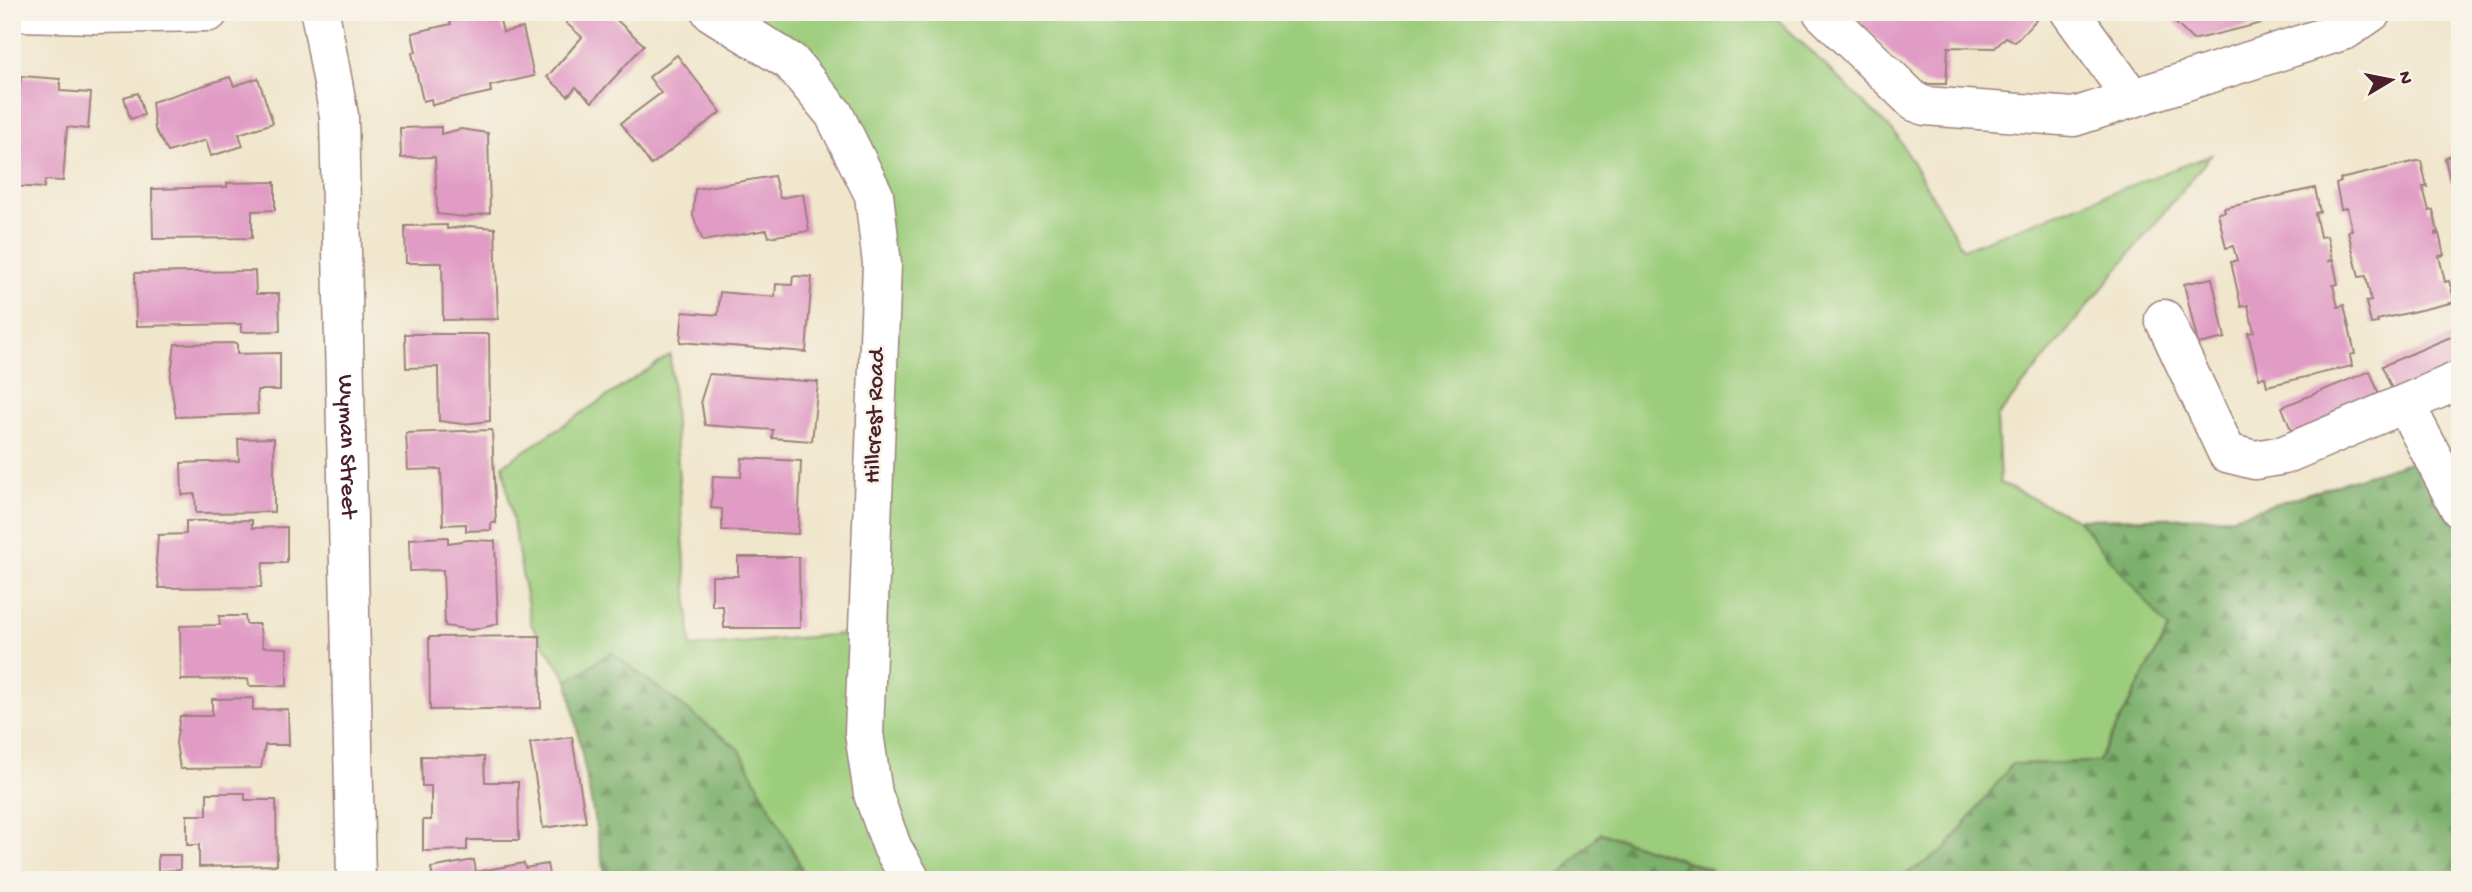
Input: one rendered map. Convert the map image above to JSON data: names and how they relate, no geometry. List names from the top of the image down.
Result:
{
  "streets": {
    "street": ["Hillcrest Road", "Wyman Street"]
  },
  "north": "right"
}
